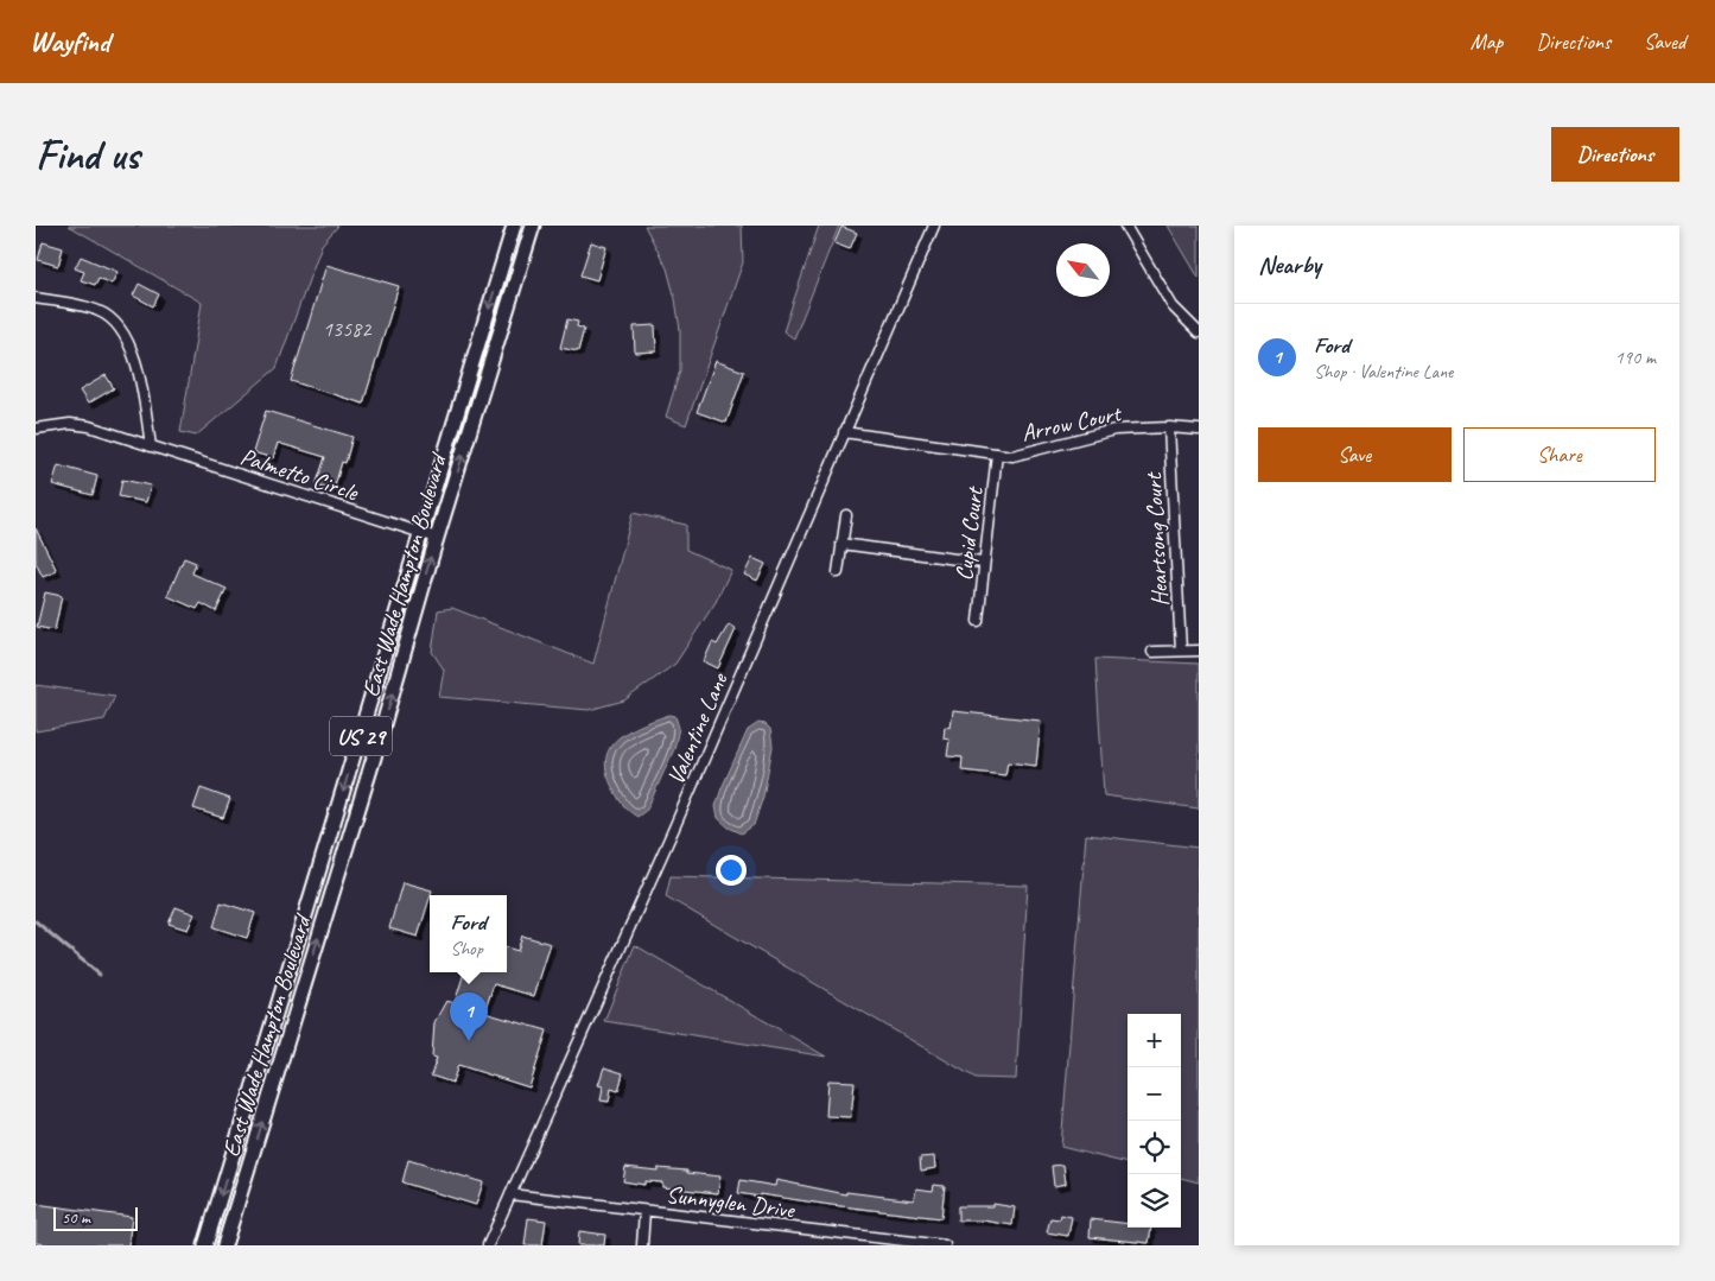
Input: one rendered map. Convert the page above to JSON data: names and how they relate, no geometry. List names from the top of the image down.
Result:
{
  "streets": {
    "main road": ["East Wade Hampton Boulevard", "US 29"],
    "street": [
      "Arrow Court",
      "Palmetto Circle",
      "Cupid Court",
      "Heartsong Court",
      "Valentine Lane",
      "Sunnyglen Drive"
    ]
  },
  "crossings": [
    ["Arrow Court", "Cupid Court"],
    ["Arrow Court", "Heartsong Court"],
    ["Arrow Court", "Valentine Lane"],
    ["Palmetto Circle", "East Wade Hampton Boulevard"],
    ["Valentine Lane", "Sunnyglen Drive"]
  ],
  "house_numbers": ["13582"],
  "scale_bar": "50 m",
  "north": "top left",
  "page": {
    "header": "Wayfind",
    "nav": ["Map", "Directions", "Saved"],
    "buttons": [
      "Directions",
      ["Save", "Share"]
    ],
    "title": "Find us",
    "heading": "Nearby",
    "list": [
      {
        "mark": "1",
        "name": "Ford",
        "note": "Shop · Valentine Lane",
        "value": "190 m"
      }
    ],
    "popup": ["Ford", "Shop"],
    "pins": "1",
    "map_buttons": ["+", "−"],
    "scale": "50 m"
  }
}
